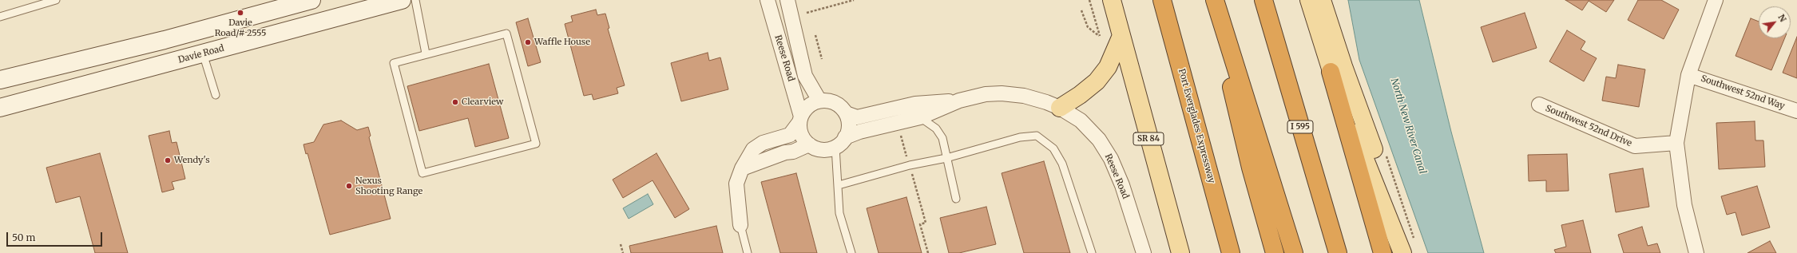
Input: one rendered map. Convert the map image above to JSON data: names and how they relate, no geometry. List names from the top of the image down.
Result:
{
  "streets": {
    "highway": ["Port Everglades Expressway", "I 595"],
    "main road": ["Davie Road", "SR 84"],
    "street": ["Reese Road", "Southwest 52nd Way", "Southwest 52nd Drive"]
  },
  "water": ["North New River Canal"],
  "places": [
    "Davie Road/# 2555",
    "Waffle House",
    "Clearview",
    "Wendy's",
    "Nexus Shooting Range"
  ],
  "scale_bar": "50 m",
  "north": "top right"
}
